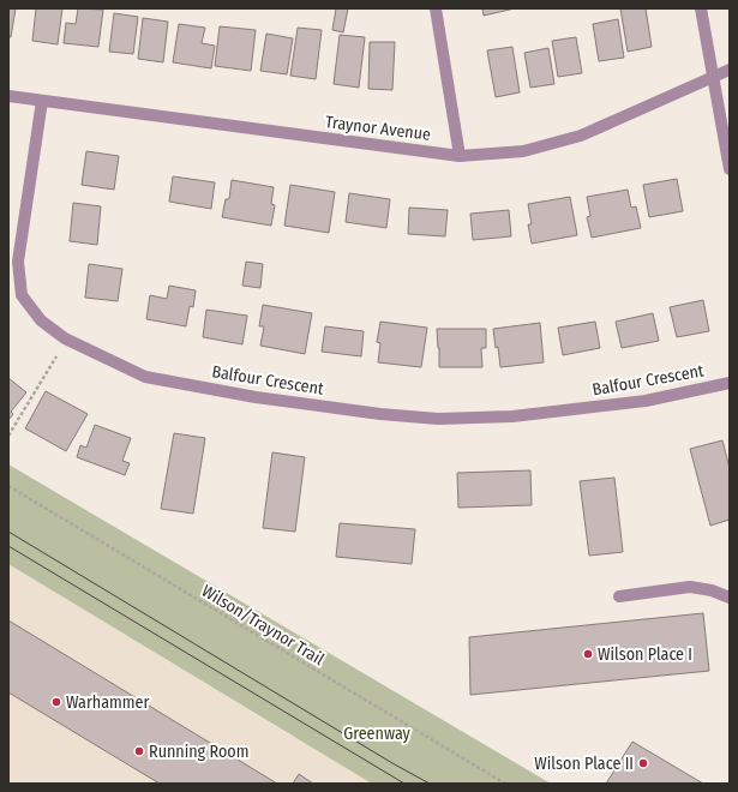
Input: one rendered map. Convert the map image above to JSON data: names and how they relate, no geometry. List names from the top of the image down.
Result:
{
  "streets": {
    "street": ["Traynor Avenue", "Balfour Crescent"],
    "path": ["Wilson/Traynor Trail"]
  },
  "crossings": [
    ["Traynor Avenue", "Balfour Crescent"]
  ],
  "parks": ["Greenway"],
  "places": [
    "Wilson Place I",
    "Warhammer",
    "Running Room",
    "Wilson Place II"
  ]
}
